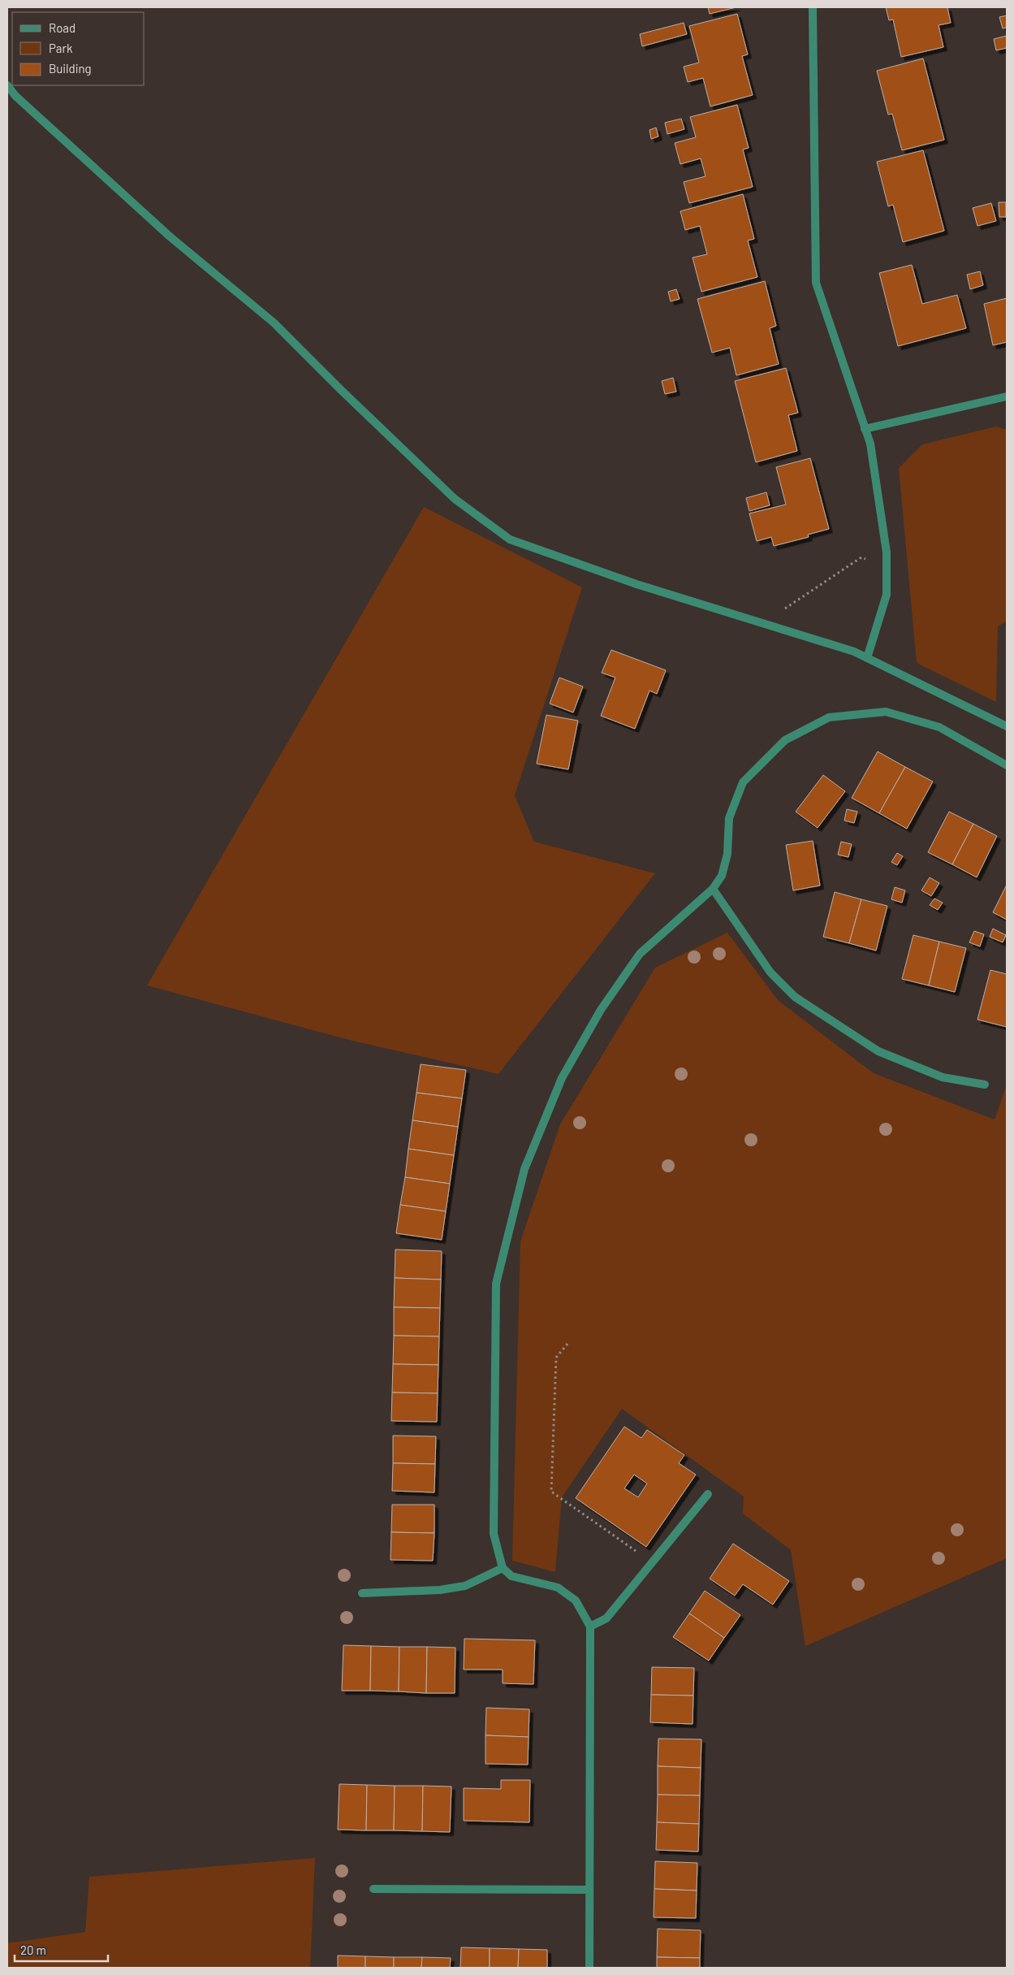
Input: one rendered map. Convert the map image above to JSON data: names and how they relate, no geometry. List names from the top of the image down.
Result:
{
  "legend": ["Road", "Park", "Building"],
  "scale_bar": "20 m"
}
